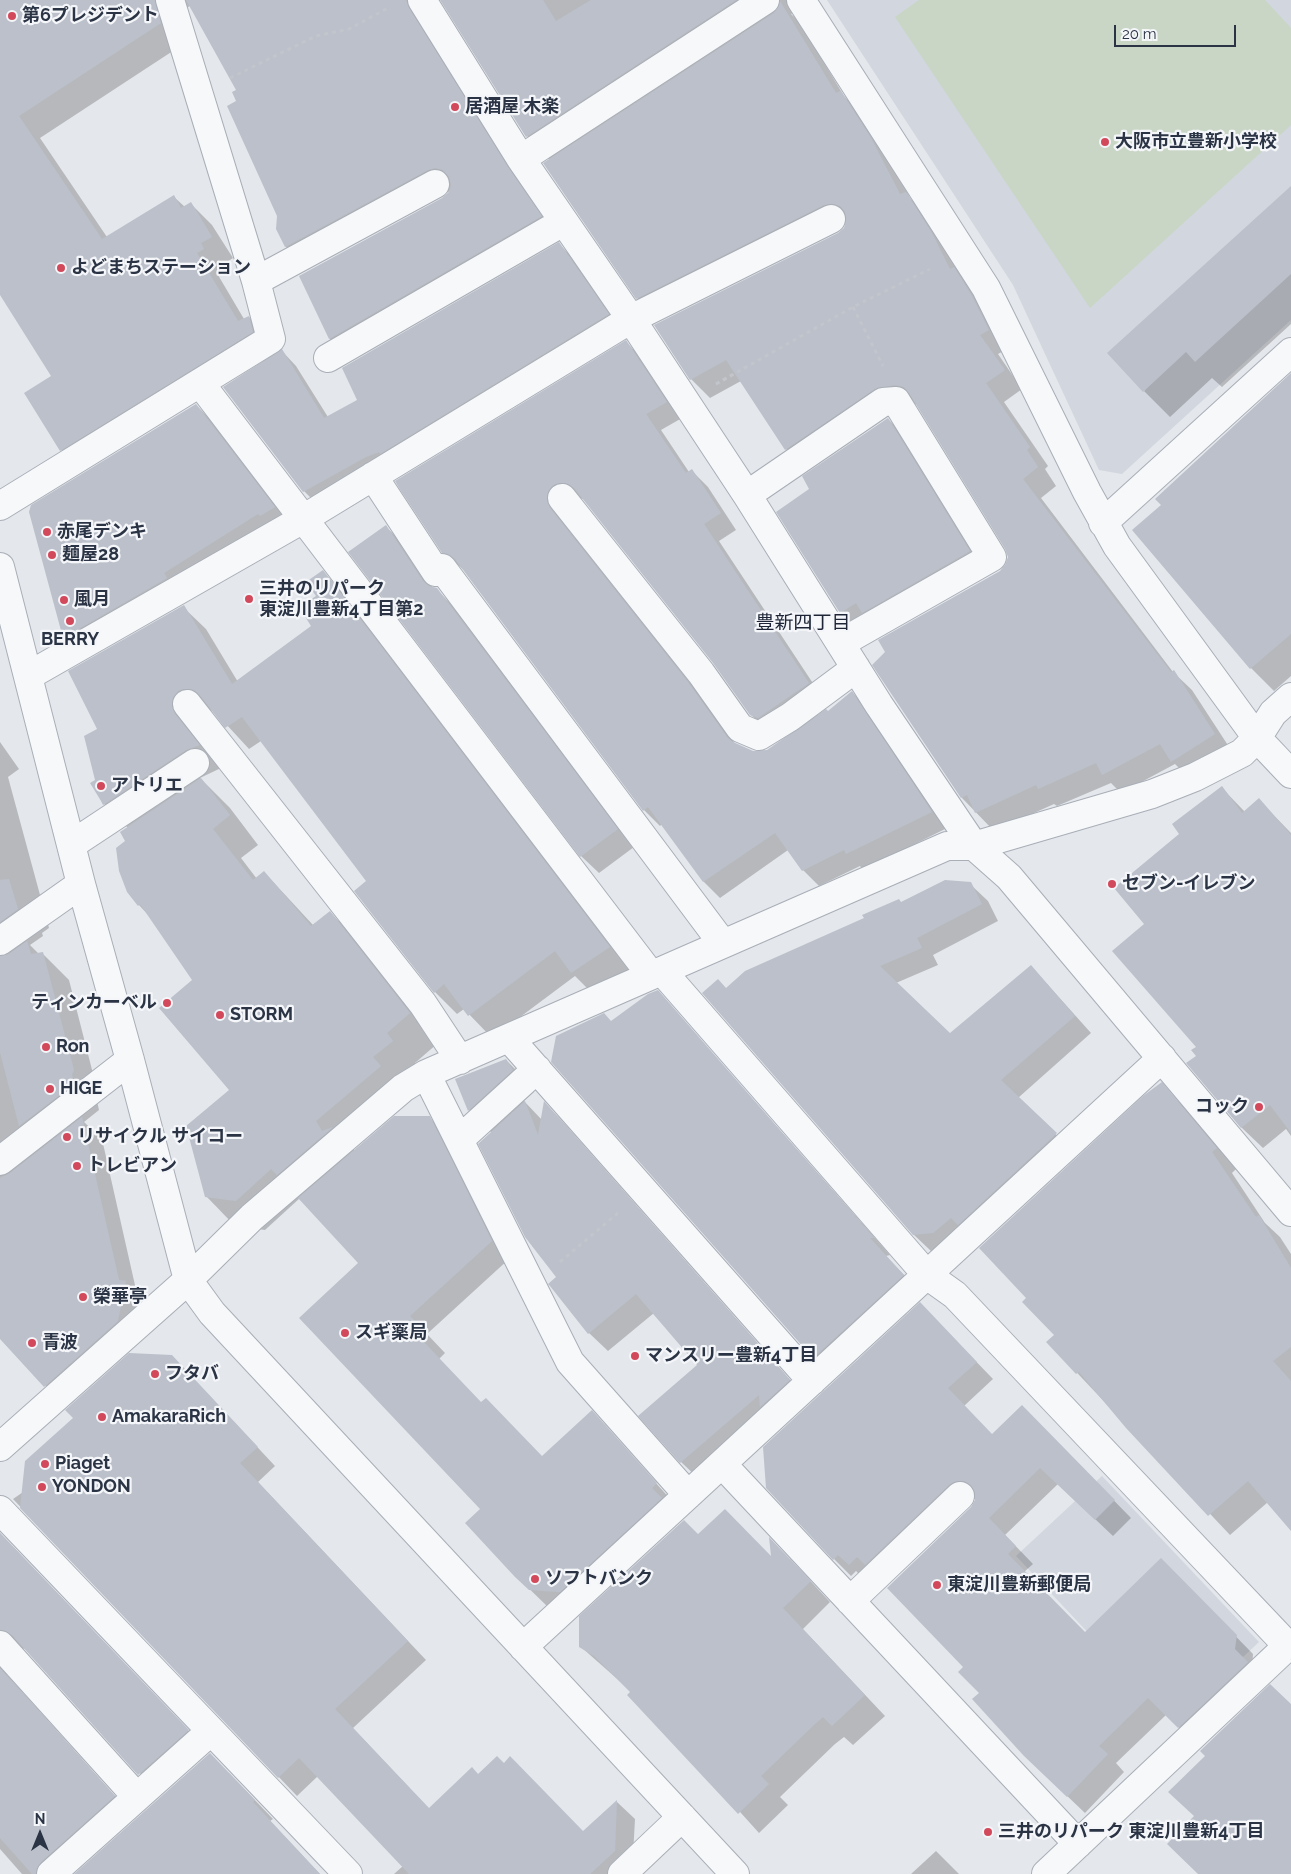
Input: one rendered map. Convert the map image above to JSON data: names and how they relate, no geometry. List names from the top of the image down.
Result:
{
  "districts": ["豊新四丁目"],
  "places": [
    "第6プレジデント",
    "居酒屋 木楽",
    "大阪市立豊新小学校",
    "よどまちステーション",
    "赤尾デンキ",
    "麺屋28",
    "三井のリパーク 東淀川豊新4丁目第2",
    "風月",
    "BERRY",
    "アトリエ",
    "セブン-イレブン",
    "ティンカーベル",
    "STORM",
    "Ron",
    "HIGE",
    "コック",
    "リサイクル サイコー",
    "トレビアン",
    "榮華亭",
    "スギ薬局",
    "青波",
    "マンスリー豊新4丁目",
    "フタバ",
    "AmakaraRich",
    "Piaget",
    "YONDON",
    "ソフトバンク",
    "東淀川豊新郵便局",
    "三井のリパーク 東淀川豊新4丁目"
  ],
  "scale_bar": "20 m",
  "north": "top"
}
